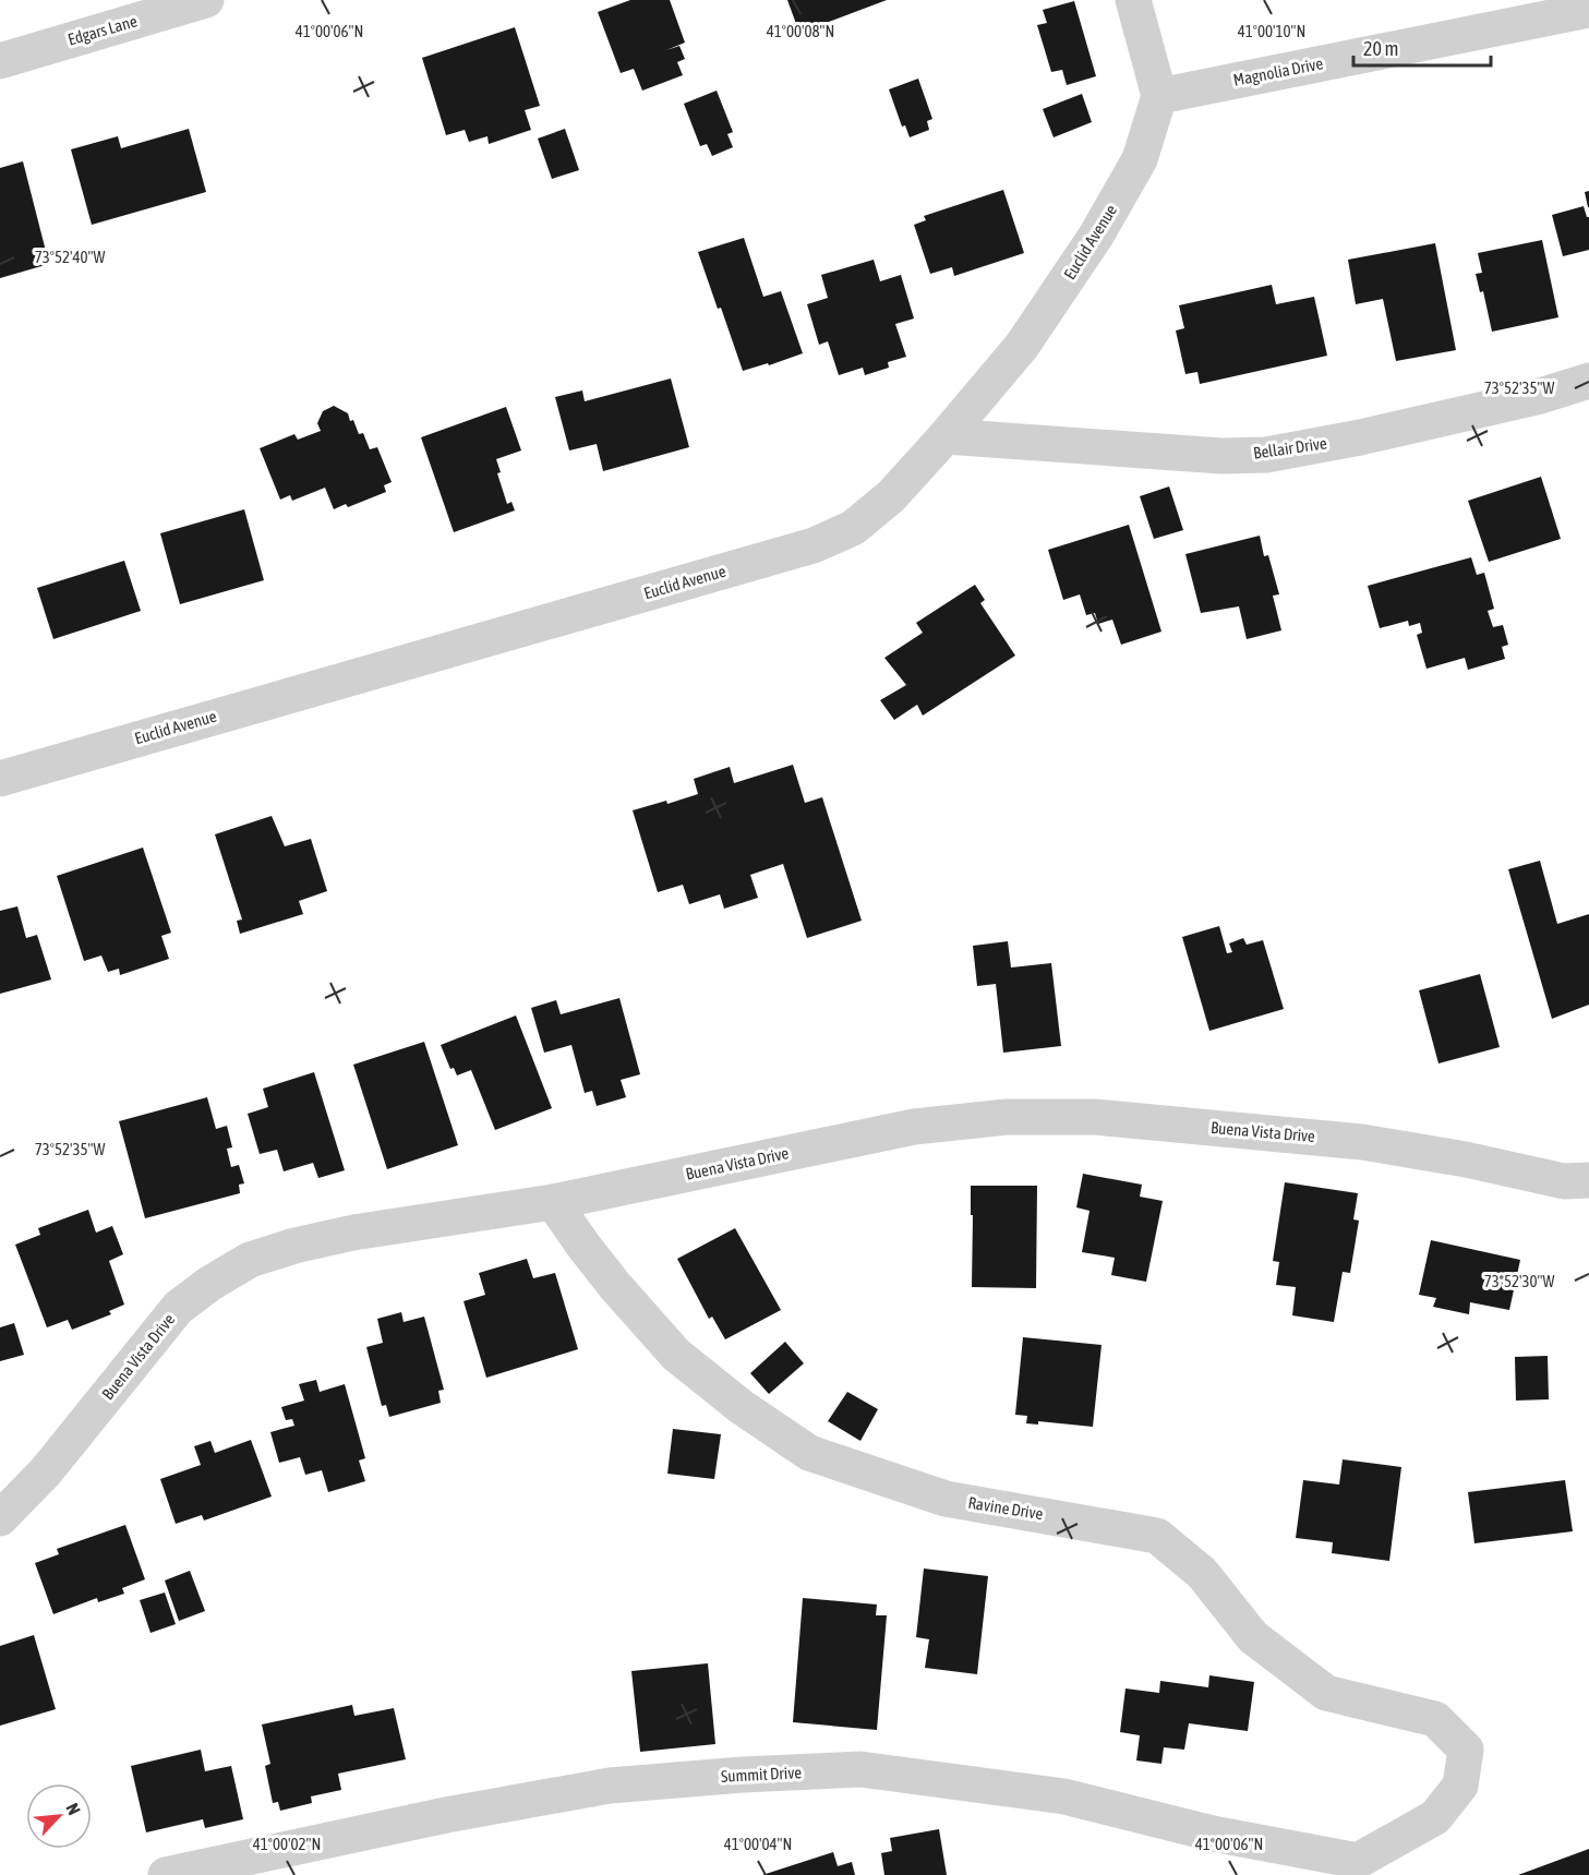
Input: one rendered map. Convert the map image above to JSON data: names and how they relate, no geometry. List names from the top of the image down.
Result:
{
  "streets": {
    "street": [
      "Edgars Lane",
      "Magnolia Drive",
      "Euclid Avenue",
      "Bellair Drive",
      "Buena Vista Drive",
      "Ravine Drive",
      "Summit Drive"
    ]
  },
  "crossings": [
    ["Magnolia Drive", "Euclid Avenue"],
    ["Euclid Avenue", "Bellair Drive"],
    ["Buena Vista Drive", "Ravine Drive"],
    ["Ravine Drive", "Summit Drive"]
  ],
  "scale_bar": "20 m",
  "north": "top right",
  "coordinates": [
    "41°00'06\"N",
    "41°00'08\"N",
    "41°00'10\"N",
    "73°52'40\"W",
    "73°52'35\"W",
    "73°52'30\"W",
    "41°00'02\"N",
    "41°00'04\"N"
  ]
}
